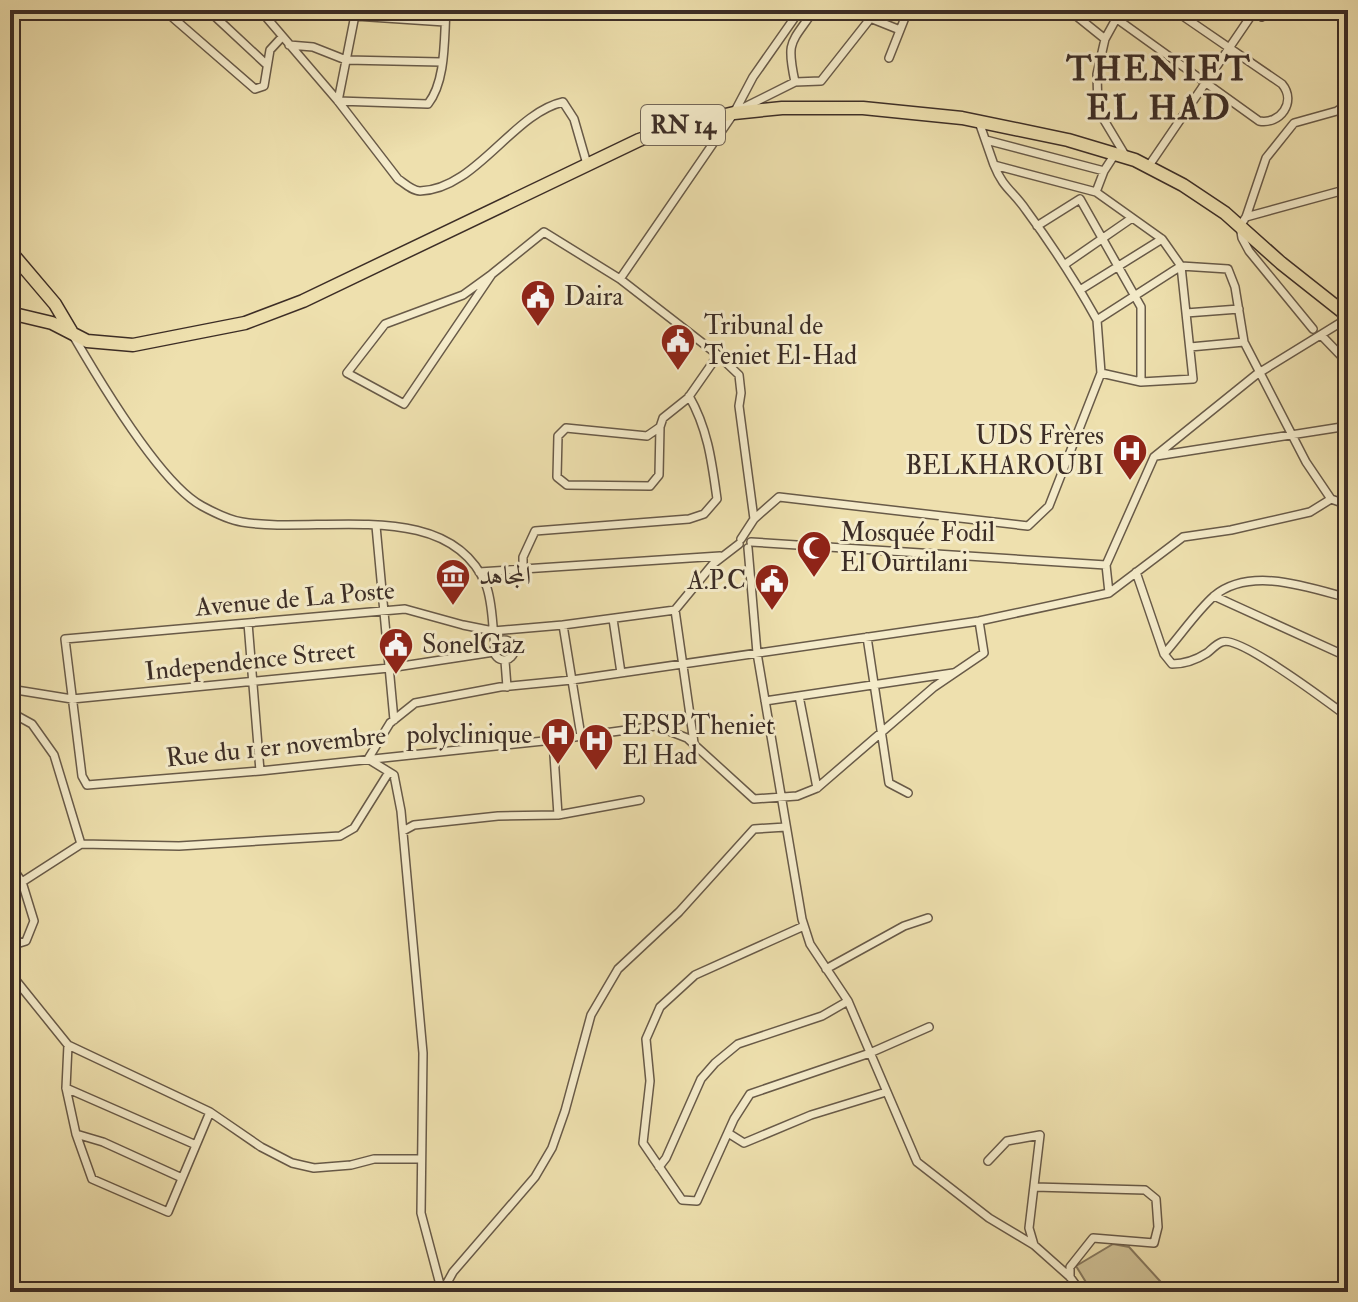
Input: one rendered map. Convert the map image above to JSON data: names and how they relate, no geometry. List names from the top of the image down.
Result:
{
  "streets": {
    "main road": ["RN 14"],
    "street": ["Avenue de La Poste", "Independence Street", "Rue du 1 er novembre"]
  },
  "crossings": [
    ["Avenue de La Poste", "Independence Street"],
    ["Avenue de La Poste", "Rue du 1 er novembre"]
  ],
  "districts": ["THENIET EL HAD"],
  "places": {
    "public building": [
      "Daira",
      "Tribunal de Teniet El-Had",
      "A.P.C",
      "SonelGaz"
    ],
    "hospital": ["UDS Frères BELKHAROUBI", "polyclinique", "EPSP Theniet El Had"],
    "mosque": ["Mosquée Fodil El Ourtilani"],
    "museum": ["المجاهد"]
  }
}
